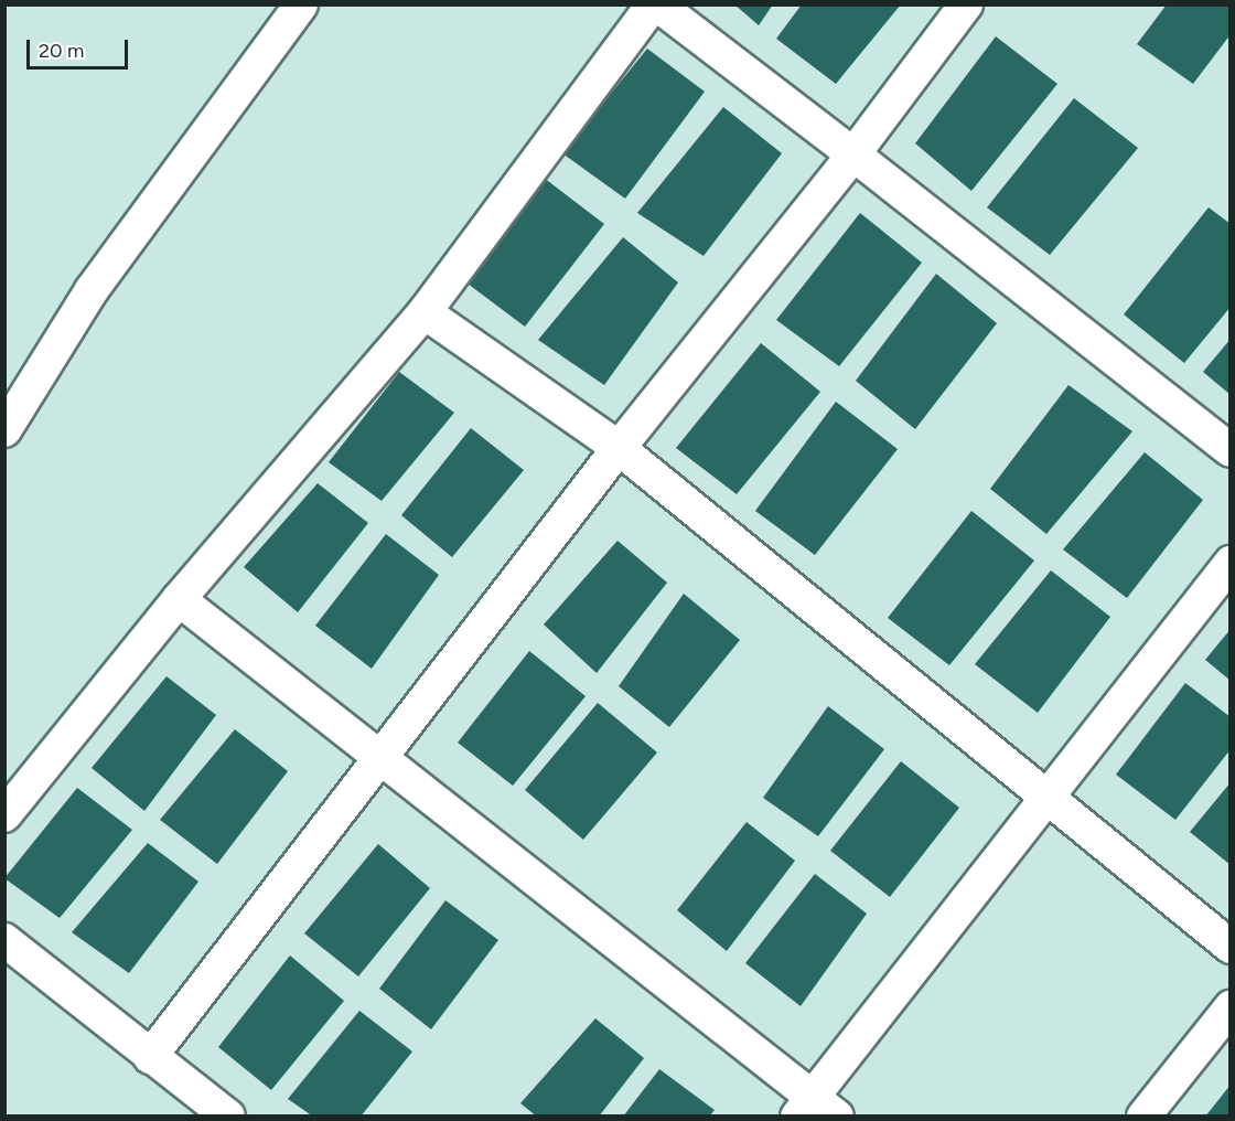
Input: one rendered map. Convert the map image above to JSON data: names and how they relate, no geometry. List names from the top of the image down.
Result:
{
  "scale_bar": "20 m"
}
